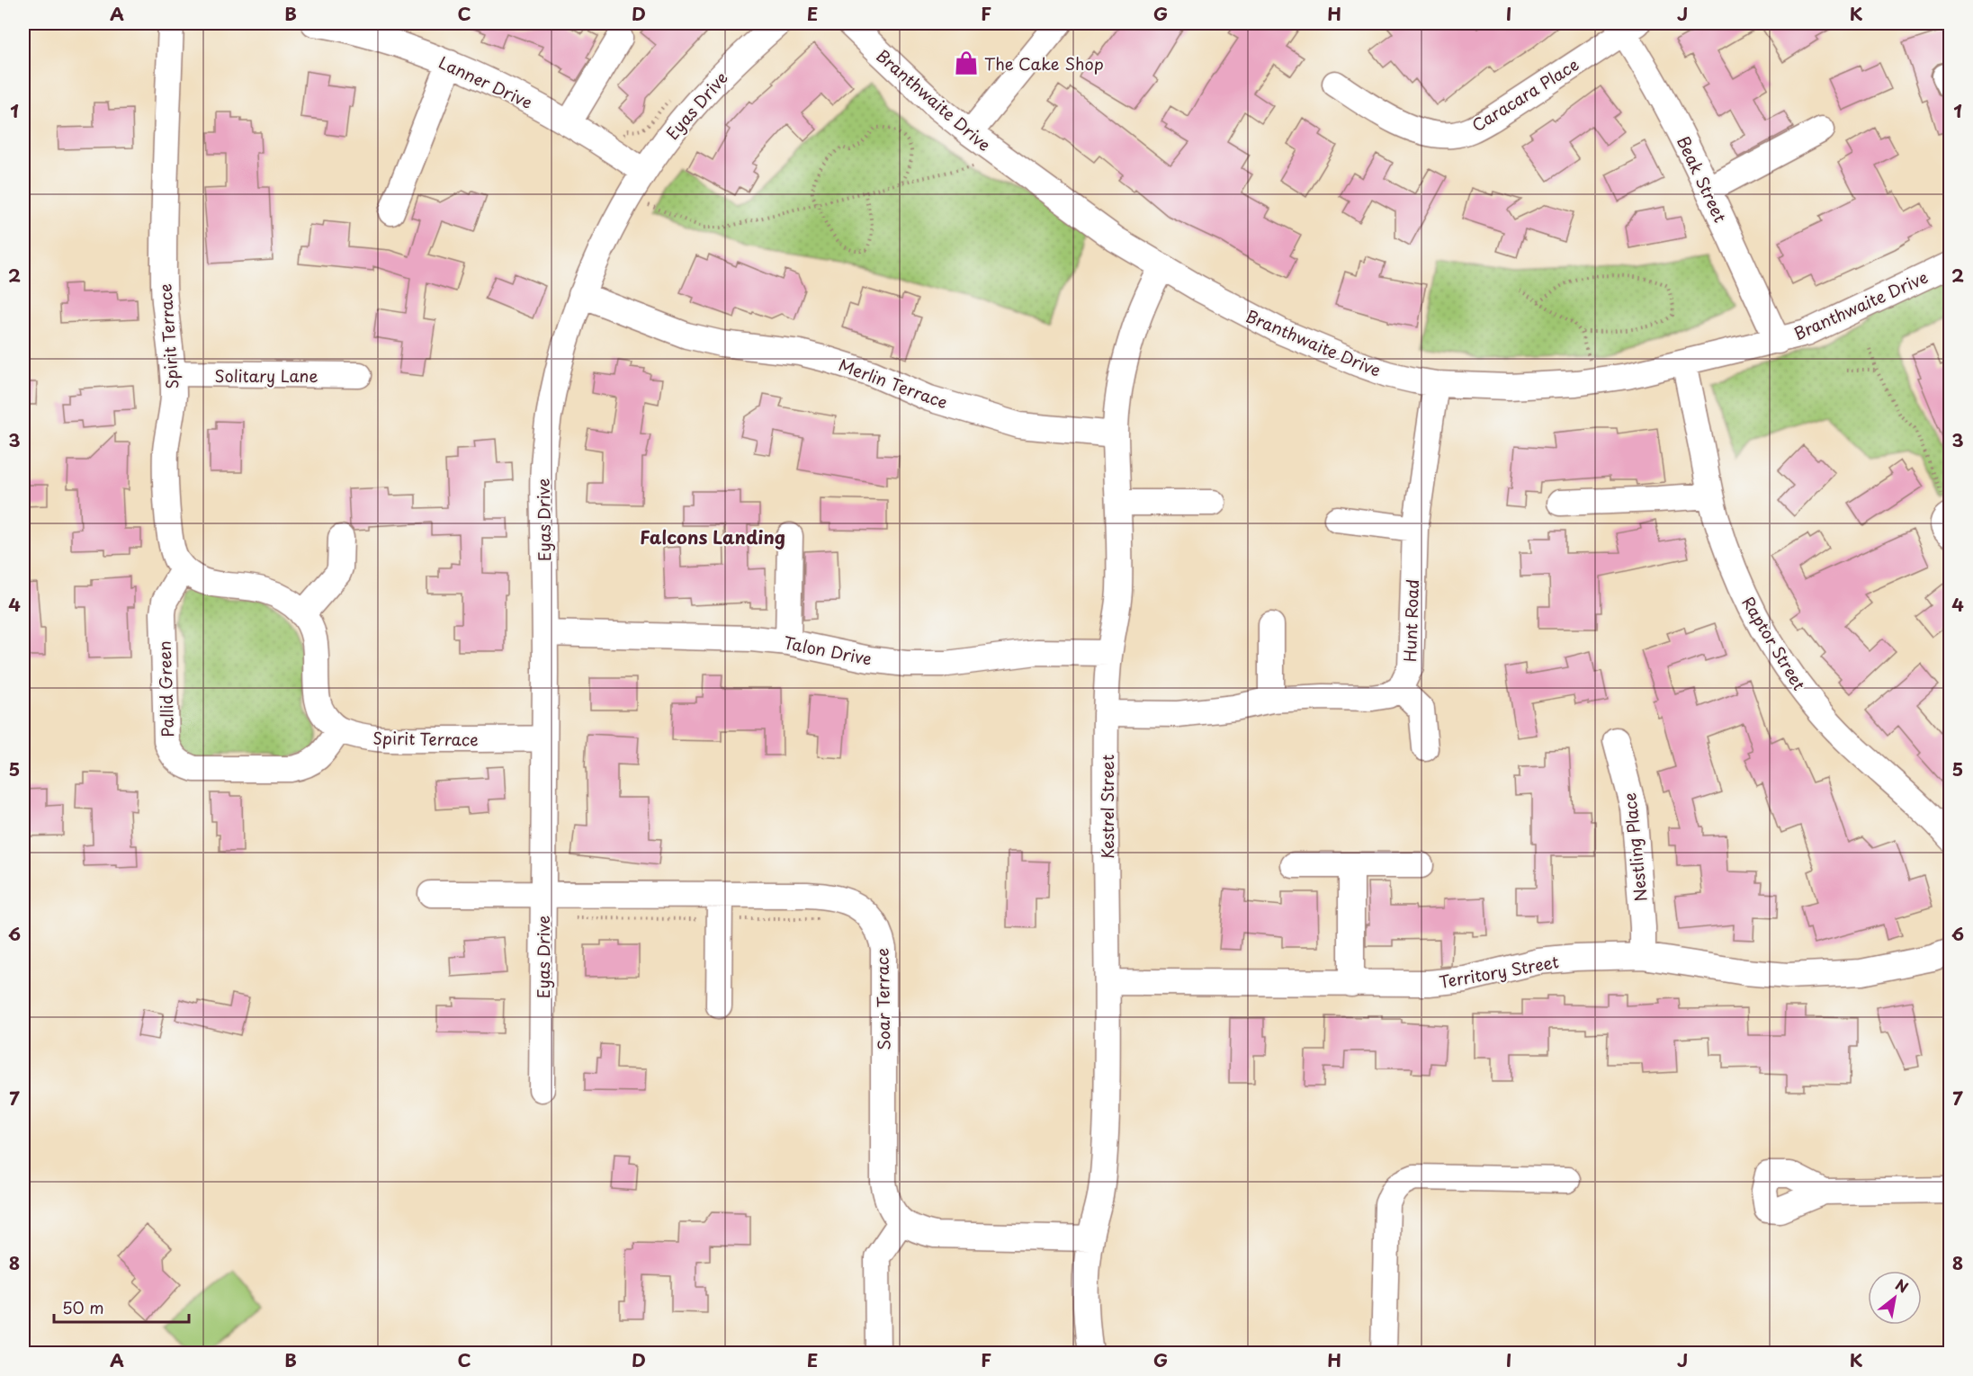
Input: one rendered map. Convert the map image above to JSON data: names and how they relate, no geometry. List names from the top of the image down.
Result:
{
  "streets": {
    "street": [
      "Lanner Drive",
      "Caracara Place",
      "Branthwaite Drive",
      "Eyas Drive",
      "Beak Street",
      "Spirit Terrace",
      "Solitary Lane",
      "Merlin Terrace",
      "Hunt Road",
      "Raptor Street",
      "Talon Drive",
      "Pallid Green",
      "Kestrel Street",
      "Nestling Place",
      "Territory Street",
      "Soar Terrace"
    ]
  },
  "crossings": [
    ["Lanner Drive", "Eyas Drive"],
    ["Caracara Place", "Beak Street"],
    ["Branthwaite Drive", "Beak Street"],
    ["Branthwaite Drive", "Hunt Road"],
    ["Branthwaite Drive", "Raptor Street"],
    ["Branthwaite Drive", "Kestrel Street"],
    ["Eyas Drive", "Spirit Terrace"],
    ["Eyas Drive", "Merlin Terrace"],
    ["Eyas Drive", "Talon Drive"],
    ["Eyas Drive", "Soar Terrace"],
    ["Spirit Terrace", "Solitary Lane"],
    ["Spirit Terrace", "Pallid Green"],
    ["Merlin Terrace", "Kestrel Street"],
    ["Talon Drive", "Kestrel Street"],
    ["Kestrel Street", "Territory Street"],
    ["Nestling Place", "Territory Street"]
  ],
  "districts": ["Falcons Landing"],
  "places": {
    "shop": ["The Cake Shop"]
  },
  "scale_bar": "50 m",
  "north": "top right",
  "grid": {
    "columns": [
      "A",
      "B",
      "C",
      "D",
      "E",
      "F",
      "G",
      "H",
      "I",
      "J",
      "K"
    ],
    "rows": [
      "1",
      "2",
      "3",
      "4",
      "5",
      "6",
      "7",
      "8"
    ]
  }
}
